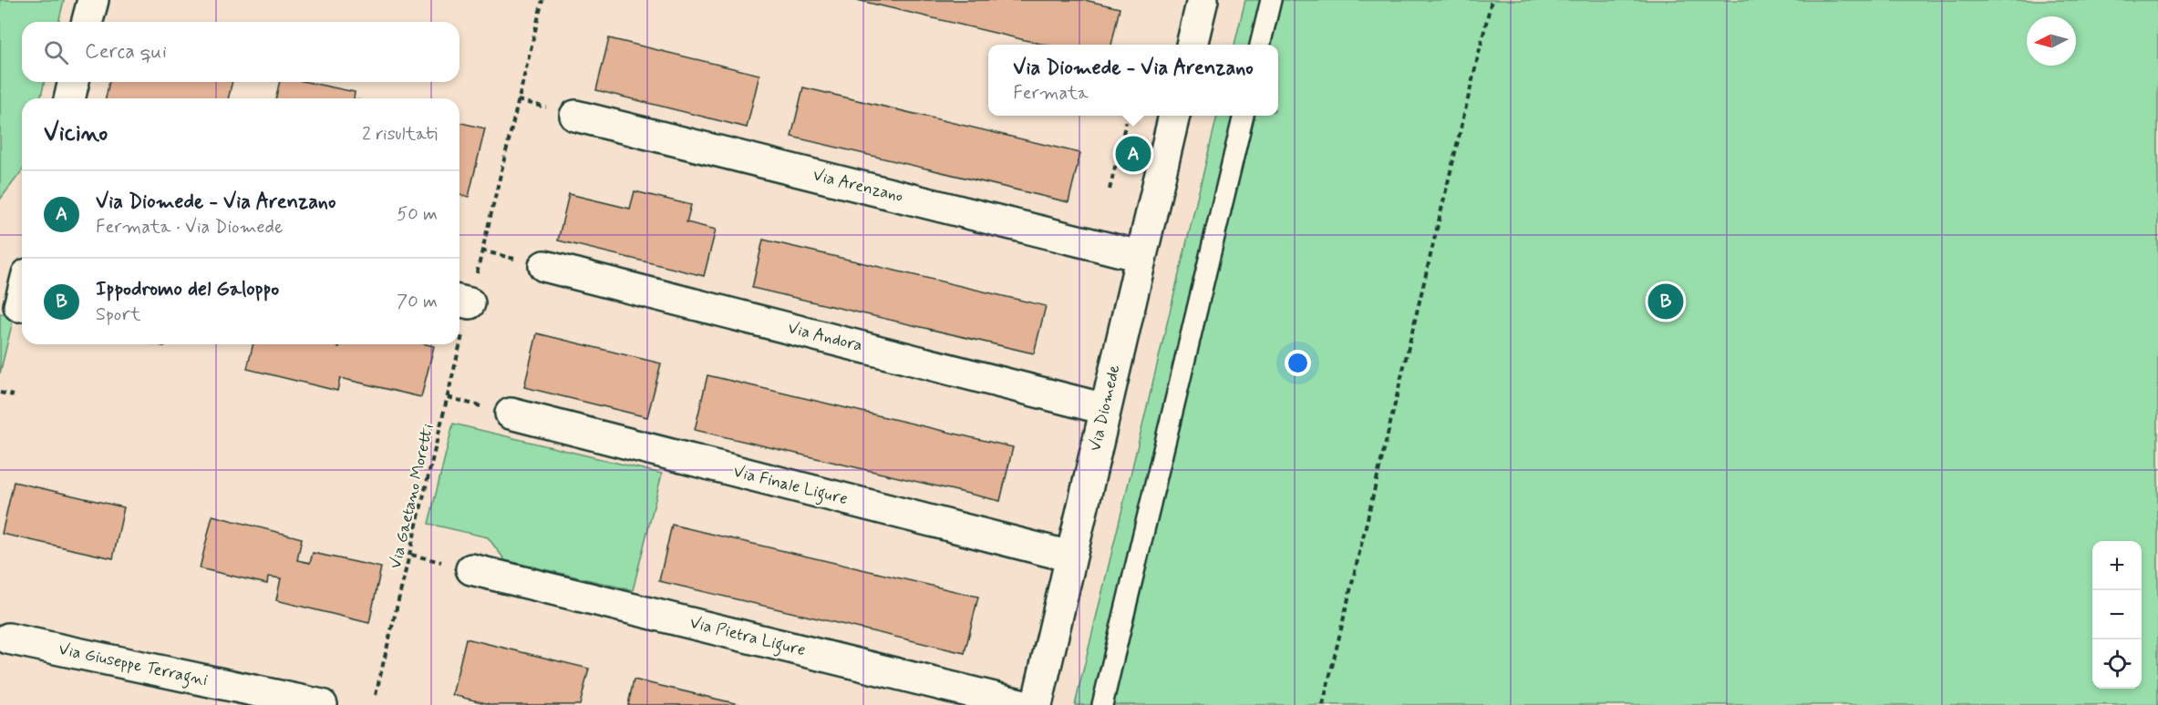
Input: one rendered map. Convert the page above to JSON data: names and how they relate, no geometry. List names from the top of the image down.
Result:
{
  "streets": {
    "street": [
      "Via Arenzano",
      "Via Andora",
      "Via Diomede",
      "Via Finale Ligure",
      "Via Pietra Ligure",
      "Via Giuseppe Terragni"
    ],
    "path": ["Via Gaetano Moretti"]
  },
  "crossings": [
    ["Via Arenzano", "Via Diomede"],
    ["Via Andora", "Via Diomede"],
    ["Via Diomede", "Via Finale Ligure"]
  ],
  "north": "left",
  "page": {
    "search": "Cerca qui",
    "popup": ["Via Diomede - Via Arenzano", "Fermata"],
    "heading": ["Vicino", "2 risultati"],
    "pins": ["A", "B"],
    "list": [
      {
        "mark": "A",
        "name": "Via Diomede - Via Arenzano",
        "note": "Fermata · Via Diomede",
        "value": "50 m"
      },
      {
        "mark": "B",
        "name": "Ippodromo del Galoppo",
        "note": "Sport",
        "value": "70 m"
      }
    ],
    "map_buttons": ["+", "−"]
  }
}
